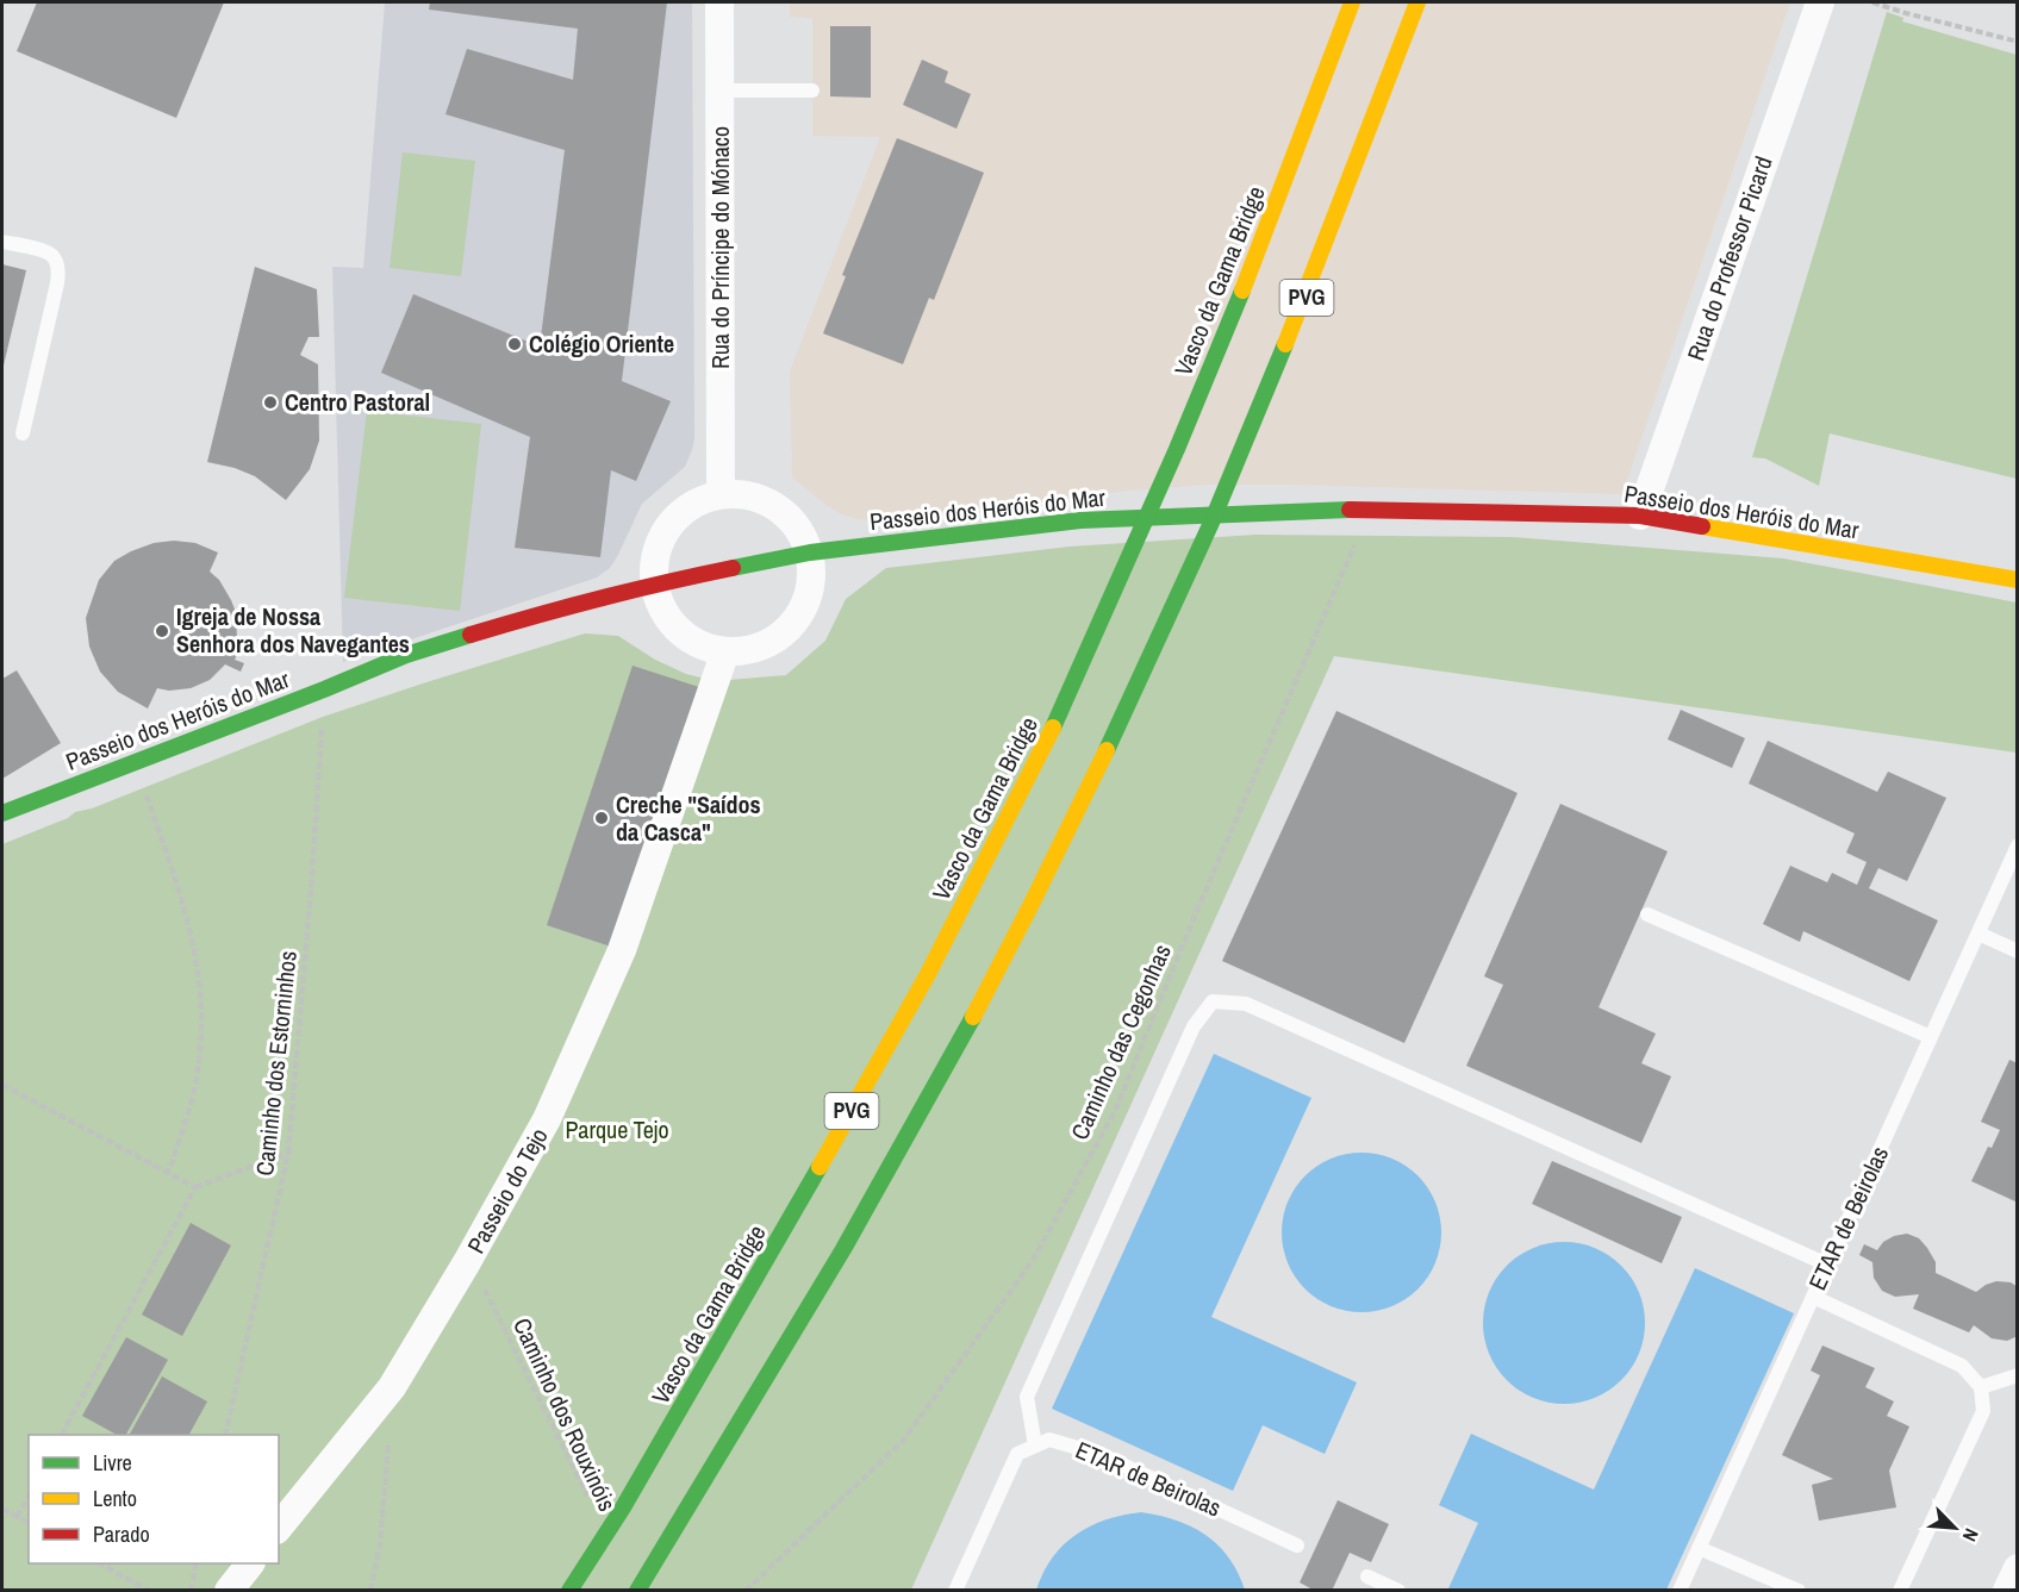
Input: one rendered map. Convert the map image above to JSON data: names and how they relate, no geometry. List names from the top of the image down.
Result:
{
  "streets": {
    "main road": ["Vasco da Gama Bridge", "PVG", "Passeio dos Heróis do Mar"],
    "street": ["Rua do Príncipe do Mónaco", "Rua do Professor Picard", "Passeio do Tejo"],
    "lane": ["ETAR de Beirolas"],
    "path": ["Caminho das Cegonhas", "Caminho dos Estorninhos", "Caminho dos Rouxinóis"]
  },
  "crossings": [
    ["Rua do Professor Picard", "Passeio dos Heróis do Mar"],
    ["Passeio dos Heróis do Mar", "Caminho das Cegonhas"],
    ["Passeio dos Heróis do Mar", "Caminho dos Estorninhos"],
    ["Passeio do Tejo", "Caminho dos Rouxinóis"]
  ],
  "parks": ["Parque Tejo"],
  "places": [
    "Colégio Oriente",
    "Centro Pastoral",
    "Igreja de Nossa Senhora dos Navegantes",
    "Creche \"Saídos da Casca\""
  ],
  "legend": ["Livre", "Lento", "Parado"],
  "north": "bottom right"
}
